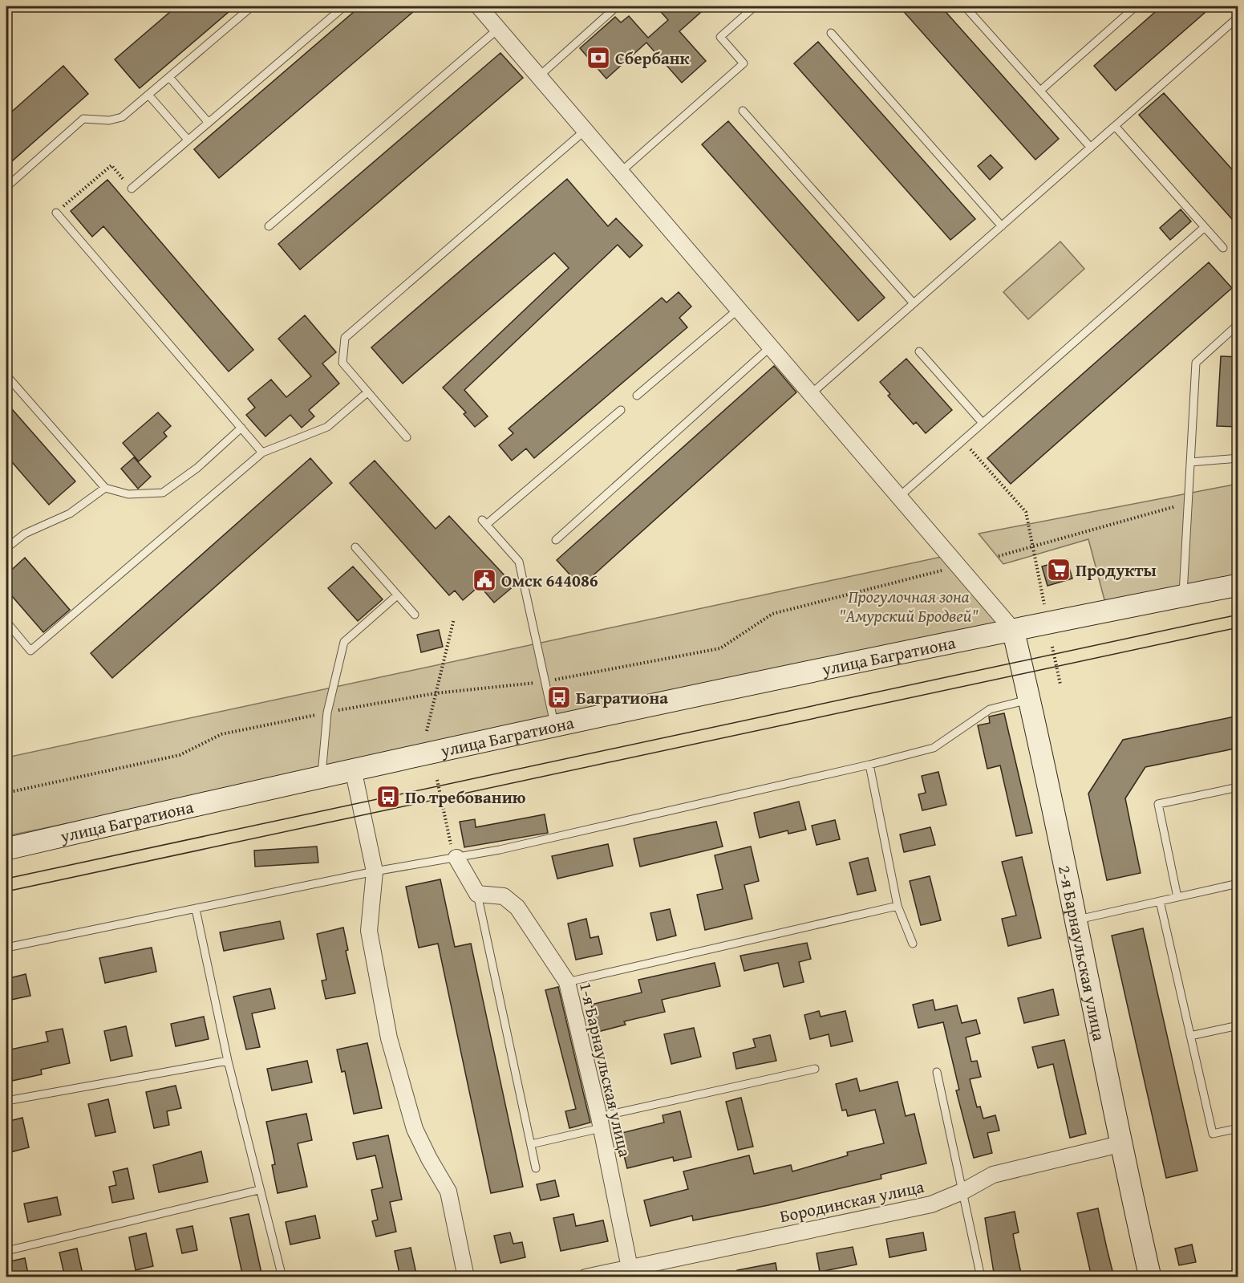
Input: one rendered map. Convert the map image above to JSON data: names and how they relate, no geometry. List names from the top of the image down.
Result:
{
  "streets": {
    "street": [
      "улица Багратиона",
      "2-я Барнаульская улица",
      "1-я Барнаульская улица",
      "Бородинская улица"
    ]
  },
  "crossings": [
    ["улица Багратиона", "2-я Барнаульская улица"],
    ["2-я Барнаульская улица", "Бородинская улица"],
    ["1-я Барнаульская улица", "Бородинская улица"]
  ],
  "parks": ["Прогулочная зона \"Амурский Бродвей\""],
  "places": {
    "bank": ["Сбербанк"],
    "supermarket": ["Продукты"],
    "public building": ["Омск 644086"],
    "bus stop": ["Багратиона", "По требованию"]
  }
}
